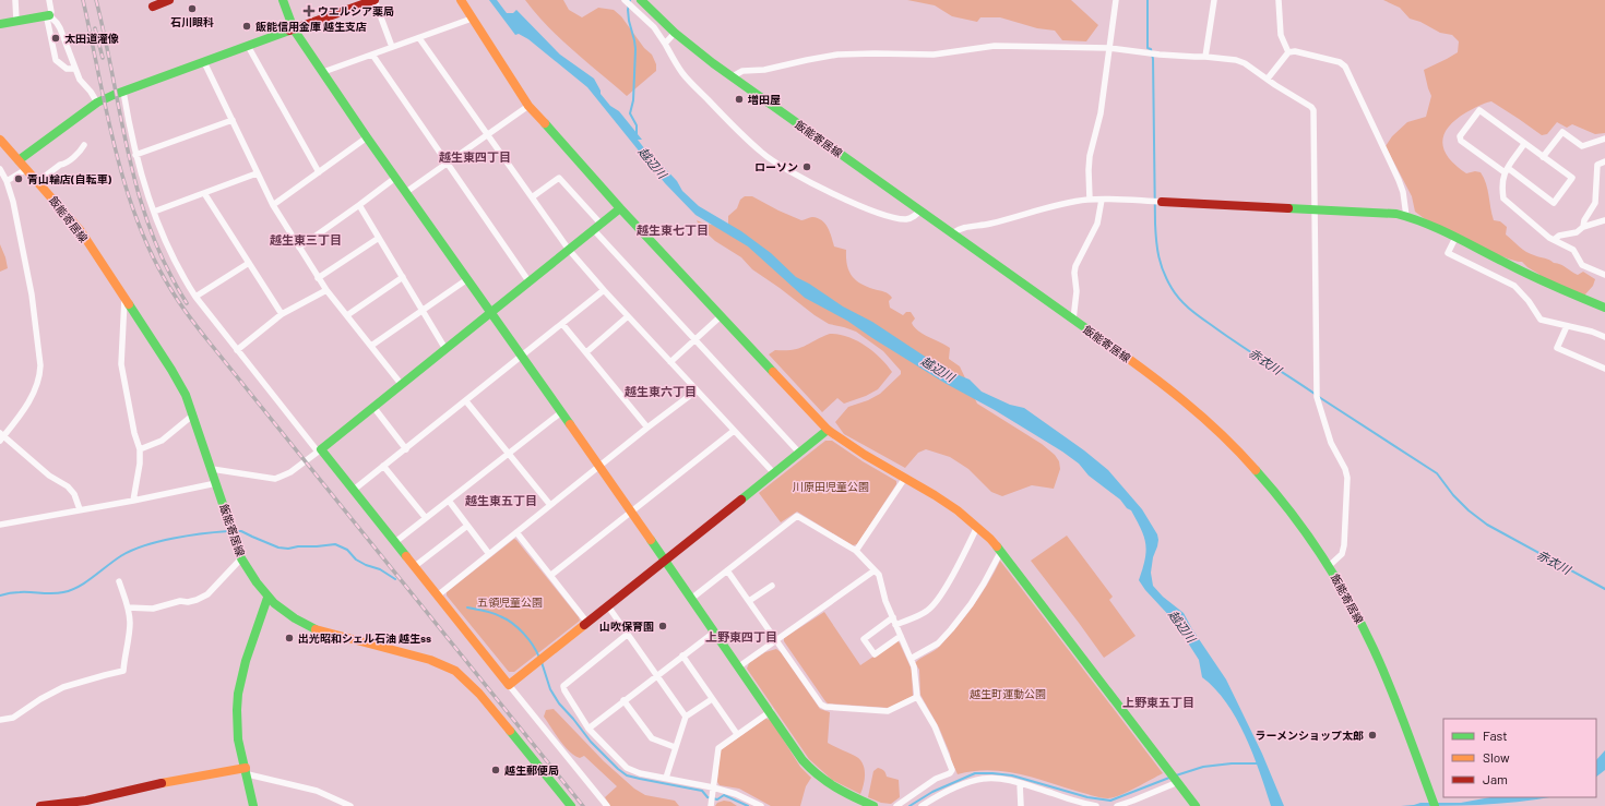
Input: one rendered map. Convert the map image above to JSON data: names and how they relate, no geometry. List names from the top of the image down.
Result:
{
  "streets": {
    "street": ["飯能寄居線"]
  },
  "districts": [
    "越生東四丁目",
    "越生東七丁目",
    "越生東三丁目",
    "越生東六丁目",
    "越生東五丁目",
    "上野東四丁目",
    "上野東五丁目"
  ],
  "water": ["越辺川", "赤衣川"],
  "parks": ["川原田児童公園", "五領児童公園", "越生町運動公園"],
  "places": {
    "other": [
      "石川眼科",
      "飯能信用金庫 越生支店",
      "太田道灌像",
      "増田屋",
      "ローソン",
      "青山輪店(自転車)",
      "山吹保育園",
      "出光昭和シェル石油 越生ss",
      "ラーメンショップ太郎",
      "越生郵便局"
    ],
    "health": ["ウエルシア薬局"]
  },
  "legend": ["Fast", "Slow", "Jam"]
}
